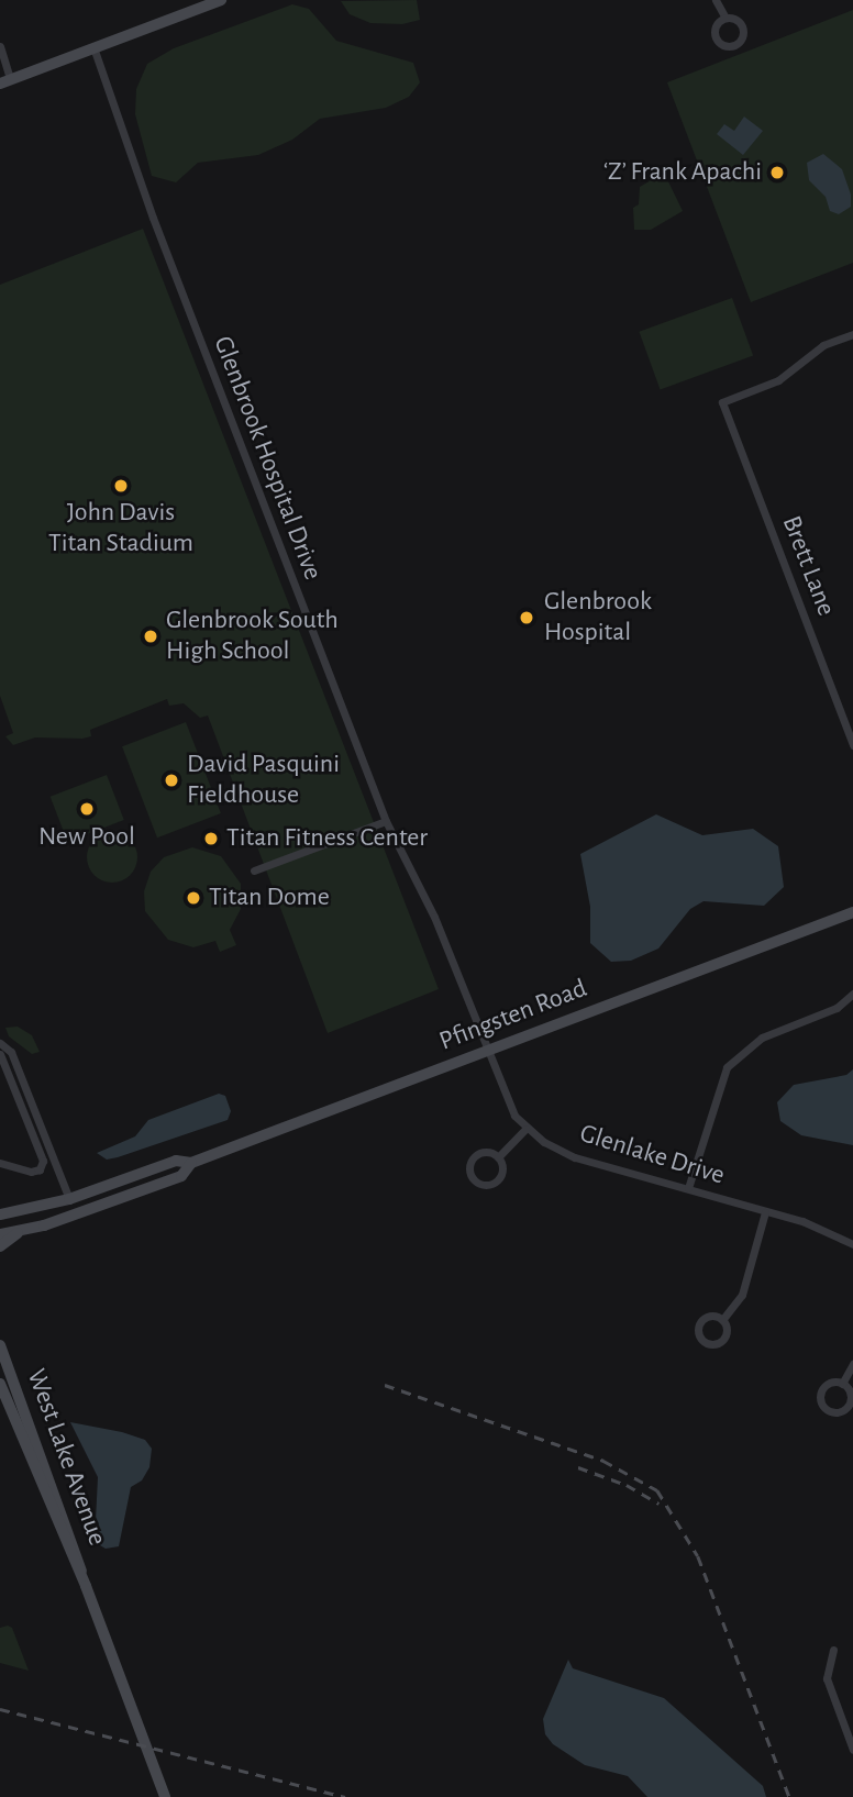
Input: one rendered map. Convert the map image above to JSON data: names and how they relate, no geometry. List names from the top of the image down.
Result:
{
  "streets": {
    "main road": ["Pfingsten Road", "West Lake Avenue"],
    "street": ["Glenbrook Hospital Drive", "Brett Lane", "Glenlake Drive"]
  },
  "crossings": [
    ["Glenbrook Hospital Drive", "Pfingsten Road"],
    ["Glenbrook Hospital Drive", "Glenlake Drive"],
    ["Pfingsten Road", "Glenlake Drive"]
  ],
  "places": [
    "‘Z’ Frank Apachi",
    "John Davis Titan Stadium",
    "Glenbrook Hospital",
    "Glenbrook South High School",
    "David Pasquini Fieldhouse",
    "New Pool",
    "Titan Fitness Center",
    "Titan Dome"
  ]
}
